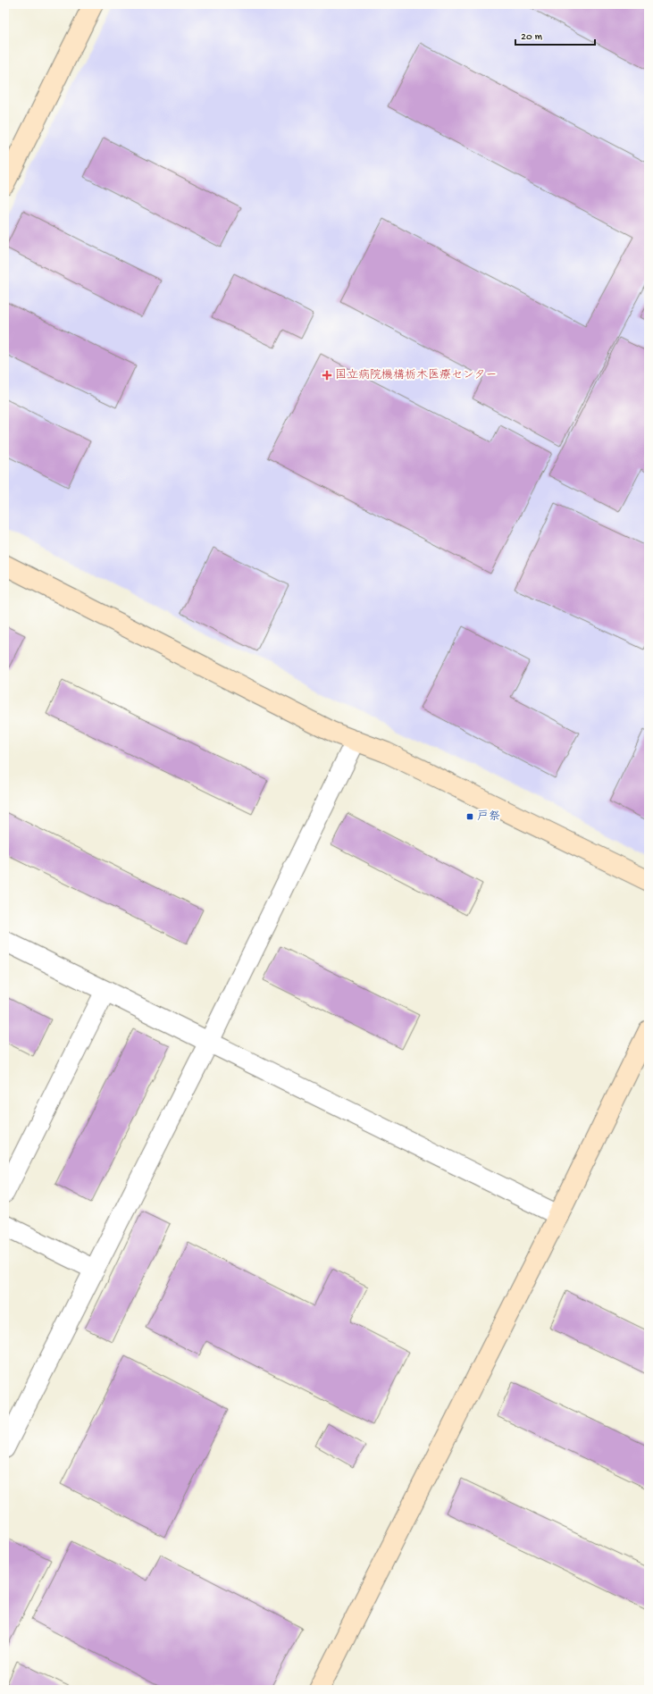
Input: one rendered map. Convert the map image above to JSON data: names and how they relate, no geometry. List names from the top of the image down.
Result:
{
  "places": {
    "health": ["国立病院機構栃木医療センター"],
    "transit": ["戸祭"]
  },
  "scale_bar": "20 m"
}
